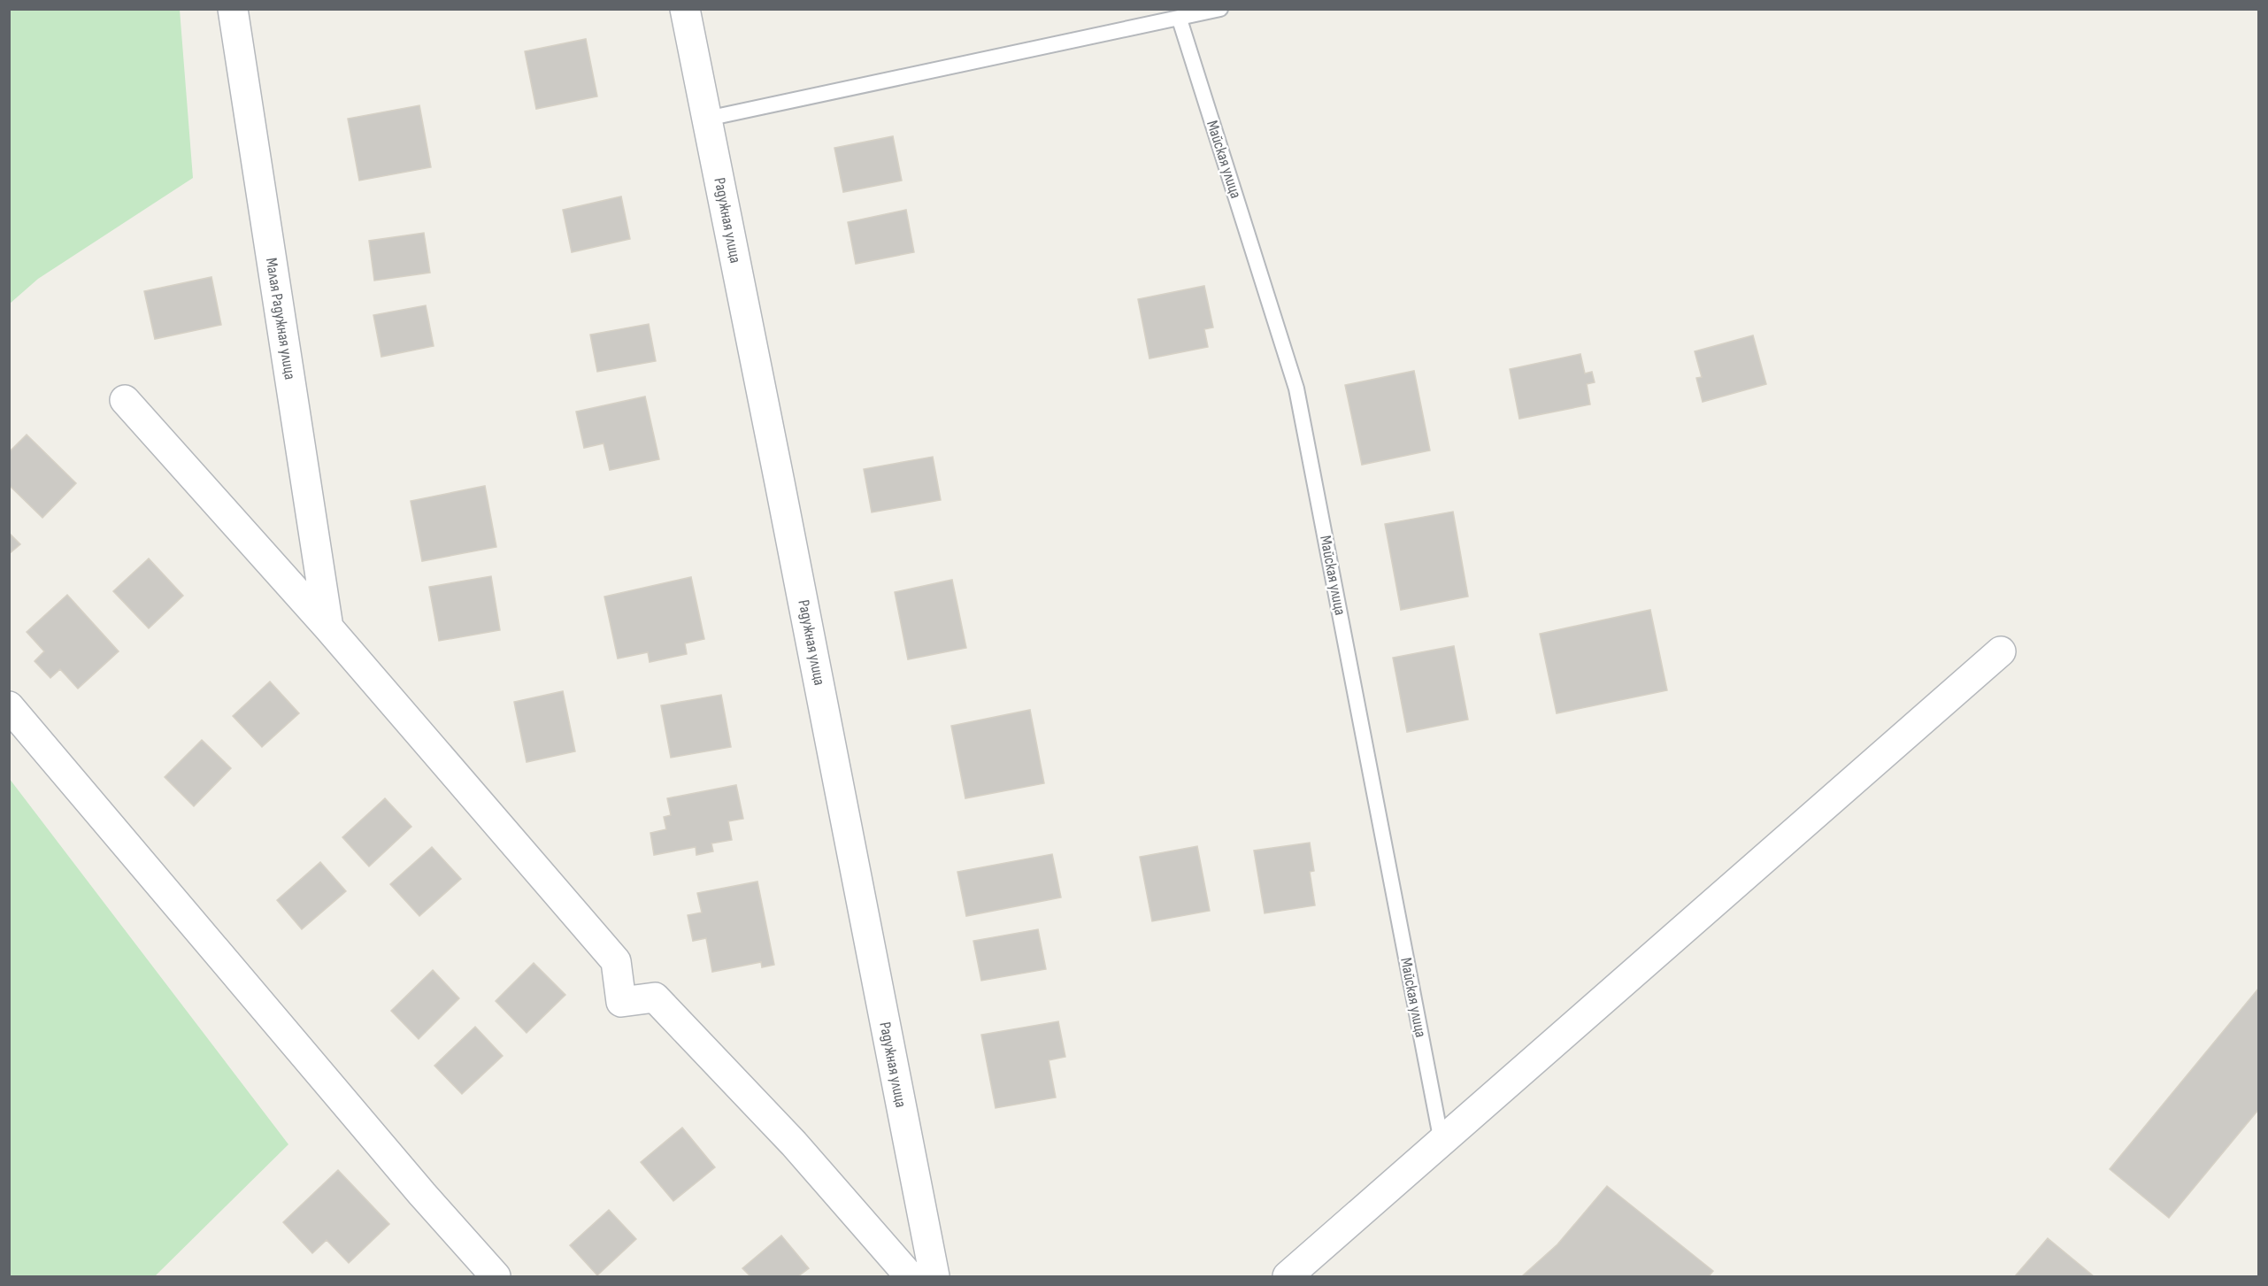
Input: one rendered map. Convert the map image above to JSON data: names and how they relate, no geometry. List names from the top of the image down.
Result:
{
  "streets": {
    "street": ["Радужная улица", "Малая Радужная улица"],
    "lane": ["Майская улица"]
  }
}
